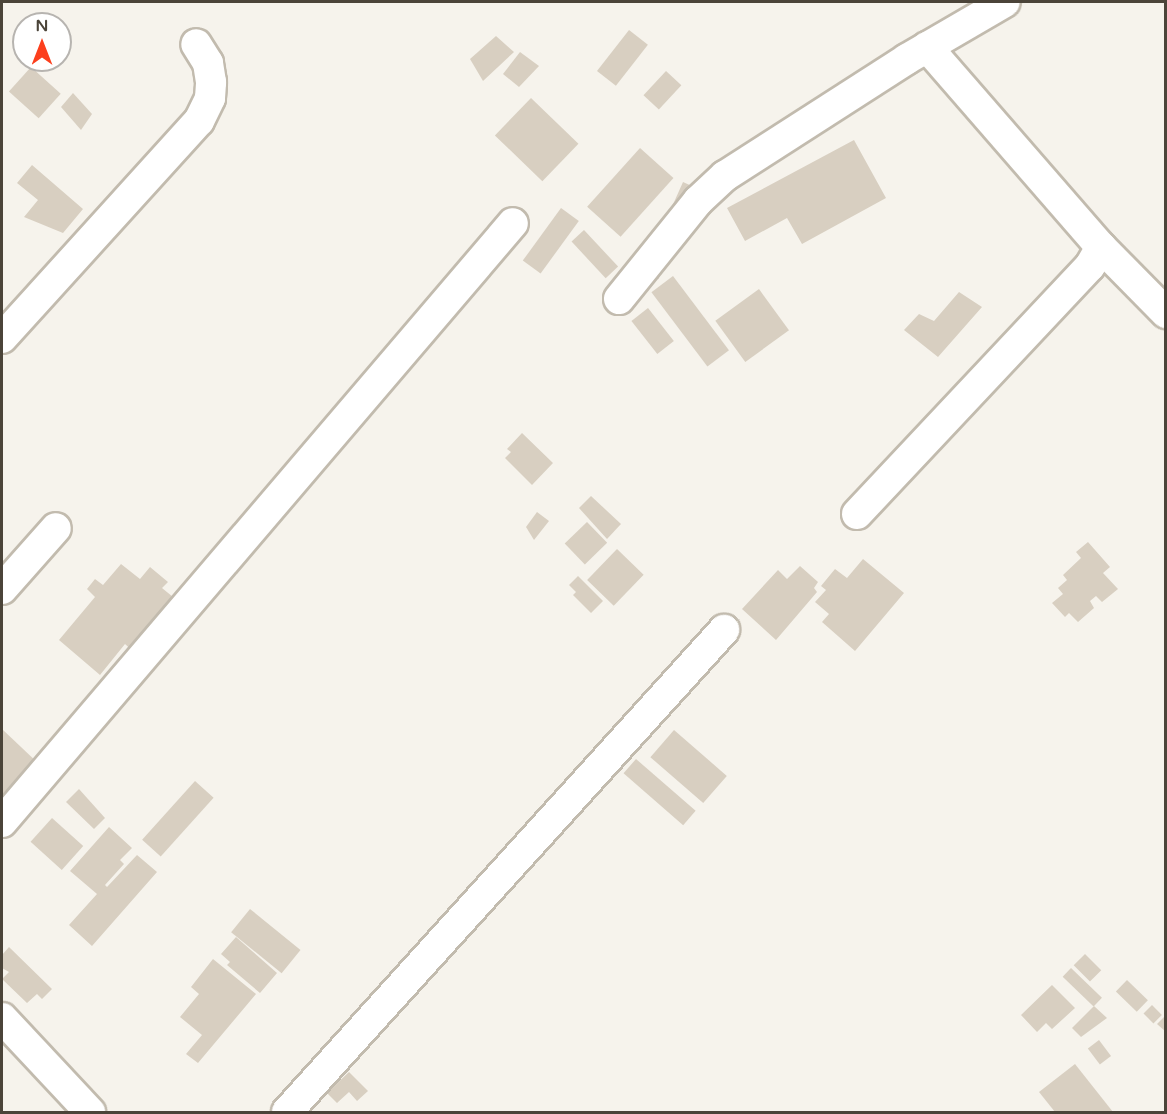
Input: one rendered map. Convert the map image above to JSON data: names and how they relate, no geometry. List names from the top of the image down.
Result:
{
  "north": "top"
}
